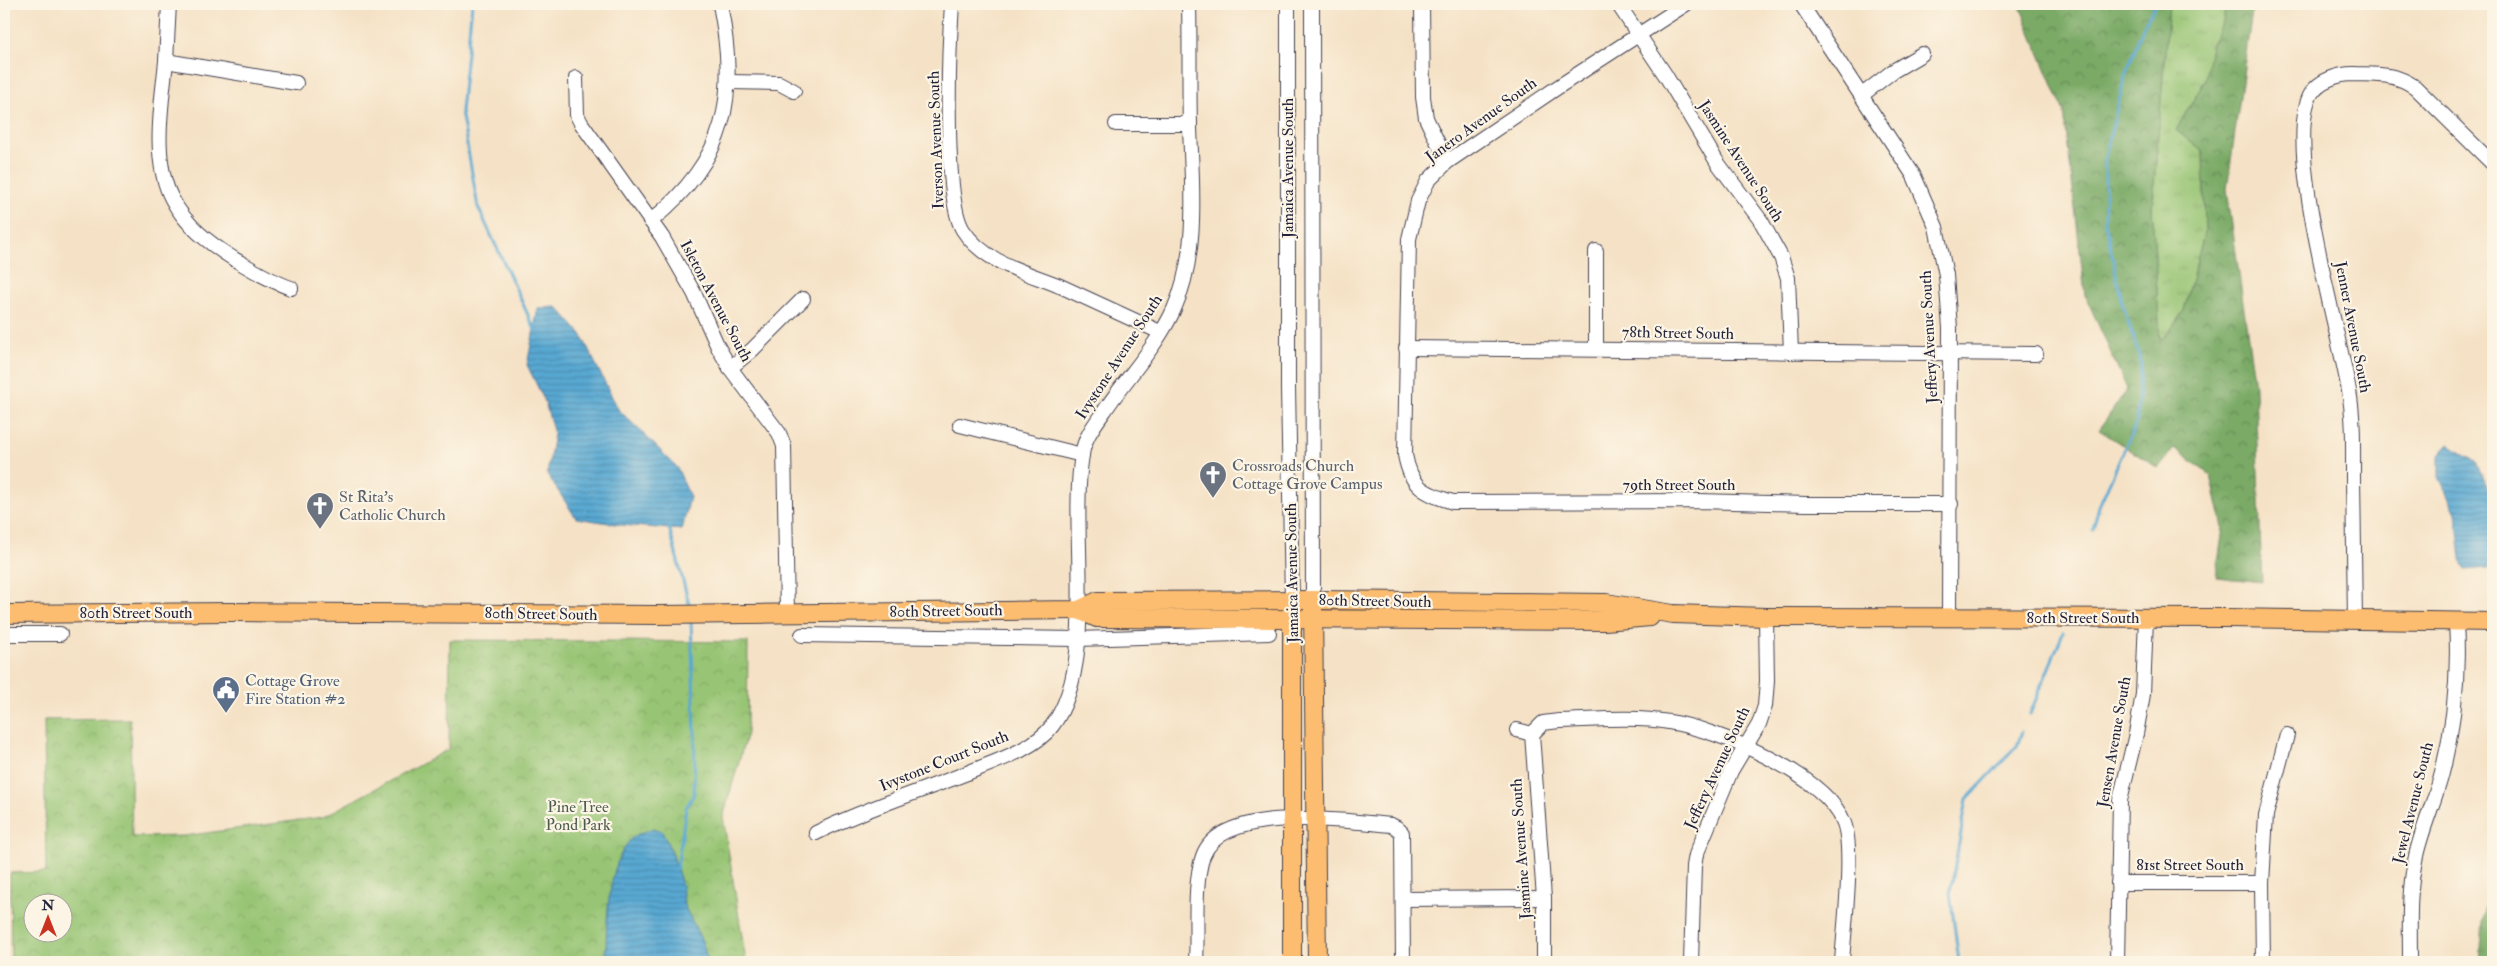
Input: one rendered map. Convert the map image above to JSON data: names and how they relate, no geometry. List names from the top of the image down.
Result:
{
  "streets": {
    "main road": ["Jamaica Avenue South", "80th Street South"],
    "street": [
      "Janero Avenue South",
      "Iverson Avenue South",
      "Jasmine Avenue South",
      "Isleton Avenue South",
      "Jenner Avenue South",
      "78th Street South",
      "Jeffery Avenue South",
      "Ivystone Avenue South",
      "79th Street South",
      "Jensen Avenue South",
      "Ivystone Court South",
      "Jewel Avenue South",
      "81st Street South"
    ]
  },
  "crossings": [
    ["Janero Avenue South", "Jasmine Avenue South"],
    ["Janero Avenue South", "78th Street South"],
    ["Janero Avenue South", "79th Street South"],
    ["Iverson Avenue South", "Ivystone Avenue South"],
    ["Jasmine Avenue South", "78th Street South"],
    ["Jamaica Avenue South", "80th Street South"],
    ["Isleton Avenue South", "80th Street South"],
    ["Jenner Avenue South", "80th Street South"],
    ["78th Street South", "Jeffery Avenue South"],
    ["Jeffery Avenue South", "79th Street South"],
    ["Jeffery Avenue South", "80th Street South"],
    ["Ivystone Avenue South", "80th Street South"],
    ["Ivystone Avenue South", "Ivystone Court South"],
    ["80th Street South", "Jensen Avenue South"],
    ["80th Street South", "Ivystone Court South"],
    ["80th Street South", "Jewel Avenue South"],
    ["Jensen Avenue South", "81st Street South"]
  ],
  "parks": ["Pine Tree Pond Park"],
  "places": {
    "church": ["Crossroads Church Cottage Grove Campus", "St Rita's Catholic Church"],
    "public building": ["Cottage Grove Fire Station #2"]
  },
  "north": "top"
}
